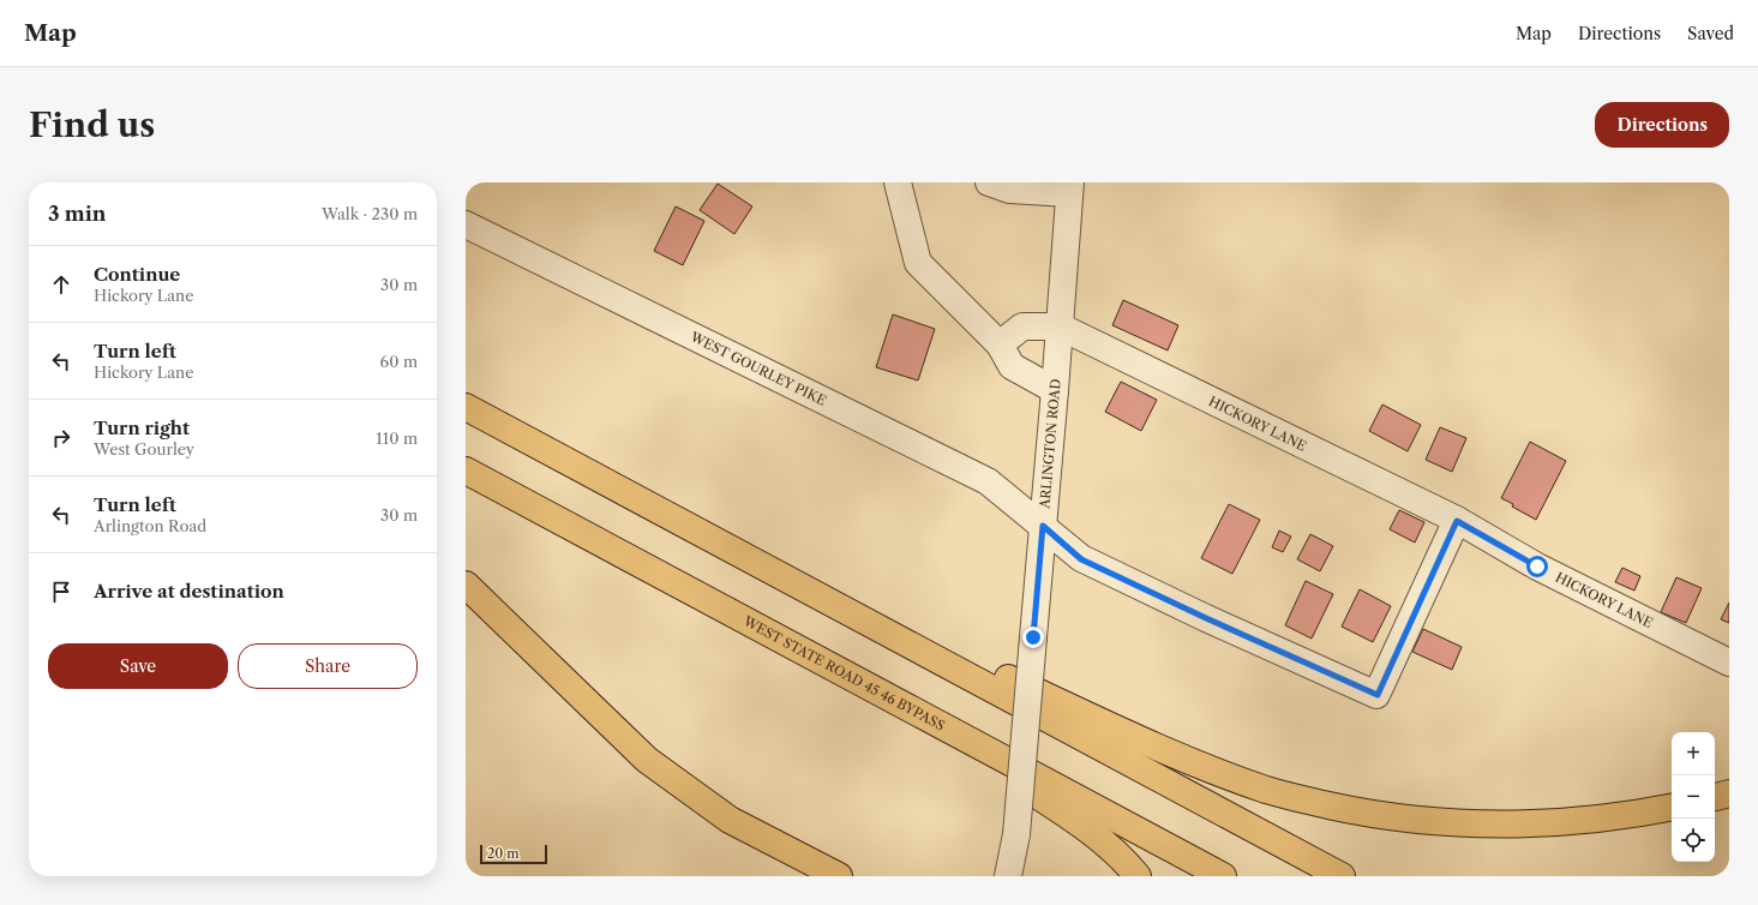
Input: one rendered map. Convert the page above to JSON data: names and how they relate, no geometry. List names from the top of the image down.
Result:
{
  "streets": {
    "highway": ["WEST STATE ROAD 45 46 BYPASS"],
    "street": ["WEST GOURLEY PIKE", "HICKORY LANE", "ARLINGTON ROAD"]
  },
  "crossings": [
    ["WEST GOURLEY PIKE", "HICKORY LANE"],
    ["WEST GOURLEY PIKE", "ARLINGTON ROAD"],
    ["HICKORY LANE", "ARLINGTON ROAD"]
  ],
  "scale_bar": "20 m",
  "page": {
    "header": "Map",
    "nav": ["Map", "Directions", "Saved"],
    "buttons": [
      "Directions",
      ["Save", "Share"]
    ],
    "title": "Find us",
    "heading": ["3 min", "Walk · 230 m"],
    "list": [
      ["Continue", "Hickory Lane", "30 m"],
      ["Turn left", "Hickory Lane", "60 m"],
      ["Turn right", "West Gourley", "110 m"],
      ["Turn left", "Arlington Road", "30 m"],
      "Arrive at destination"
    ],
    "map_buttons": ["+", "−"],
    "scale": "20 m"
  }
}
